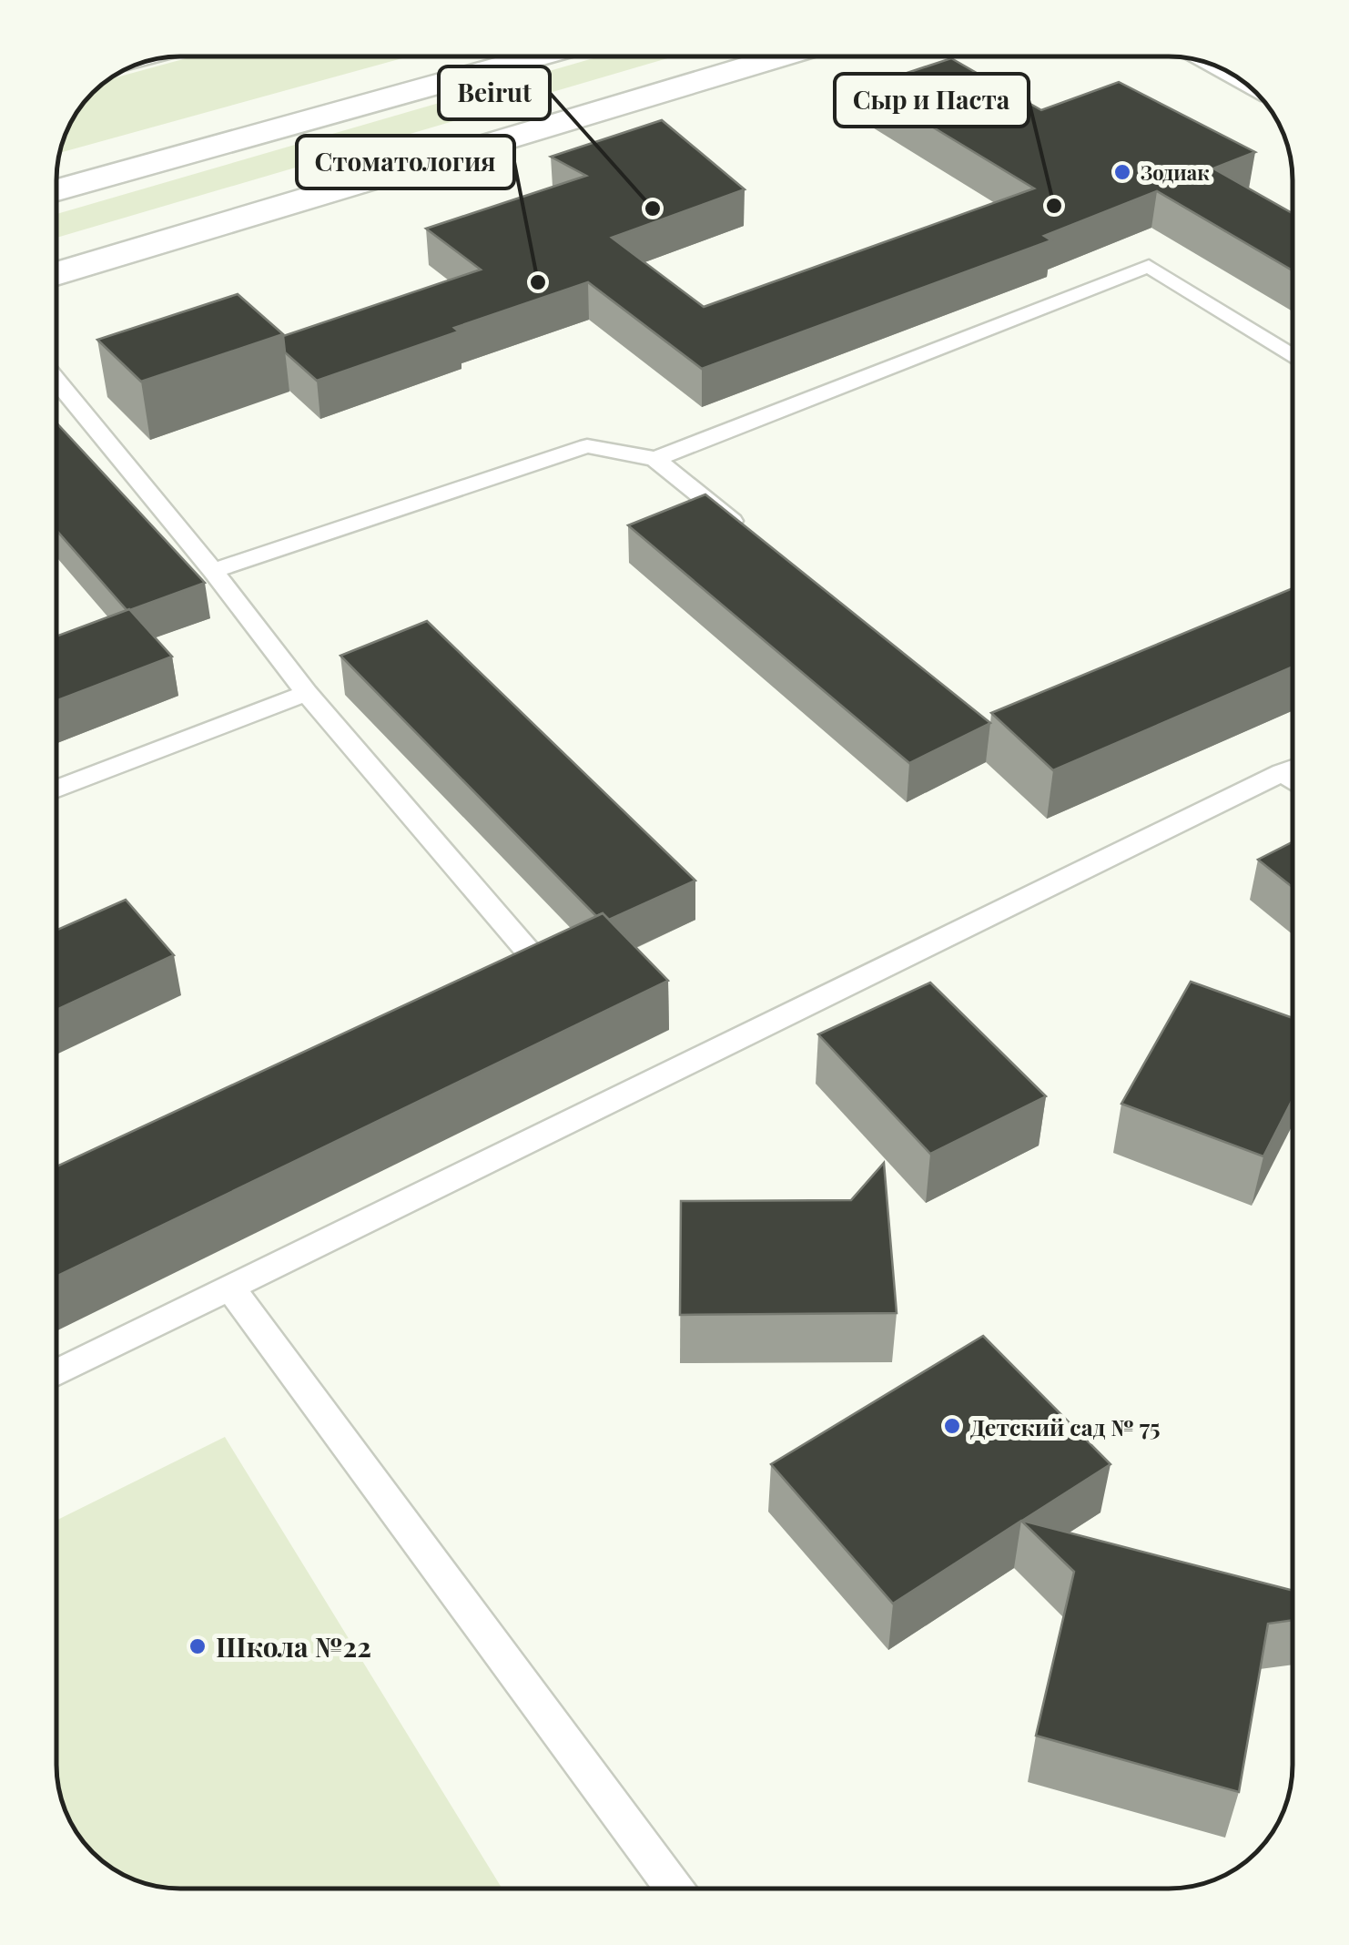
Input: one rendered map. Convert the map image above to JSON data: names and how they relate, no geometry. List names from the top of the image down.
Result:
{
  "places": [
    "Зодиак",
    "Сыр и Паста",
    "Beirut",
    "Стоматология",
    "Детский сад № 75",
    "Школа №22"
  ]
}
